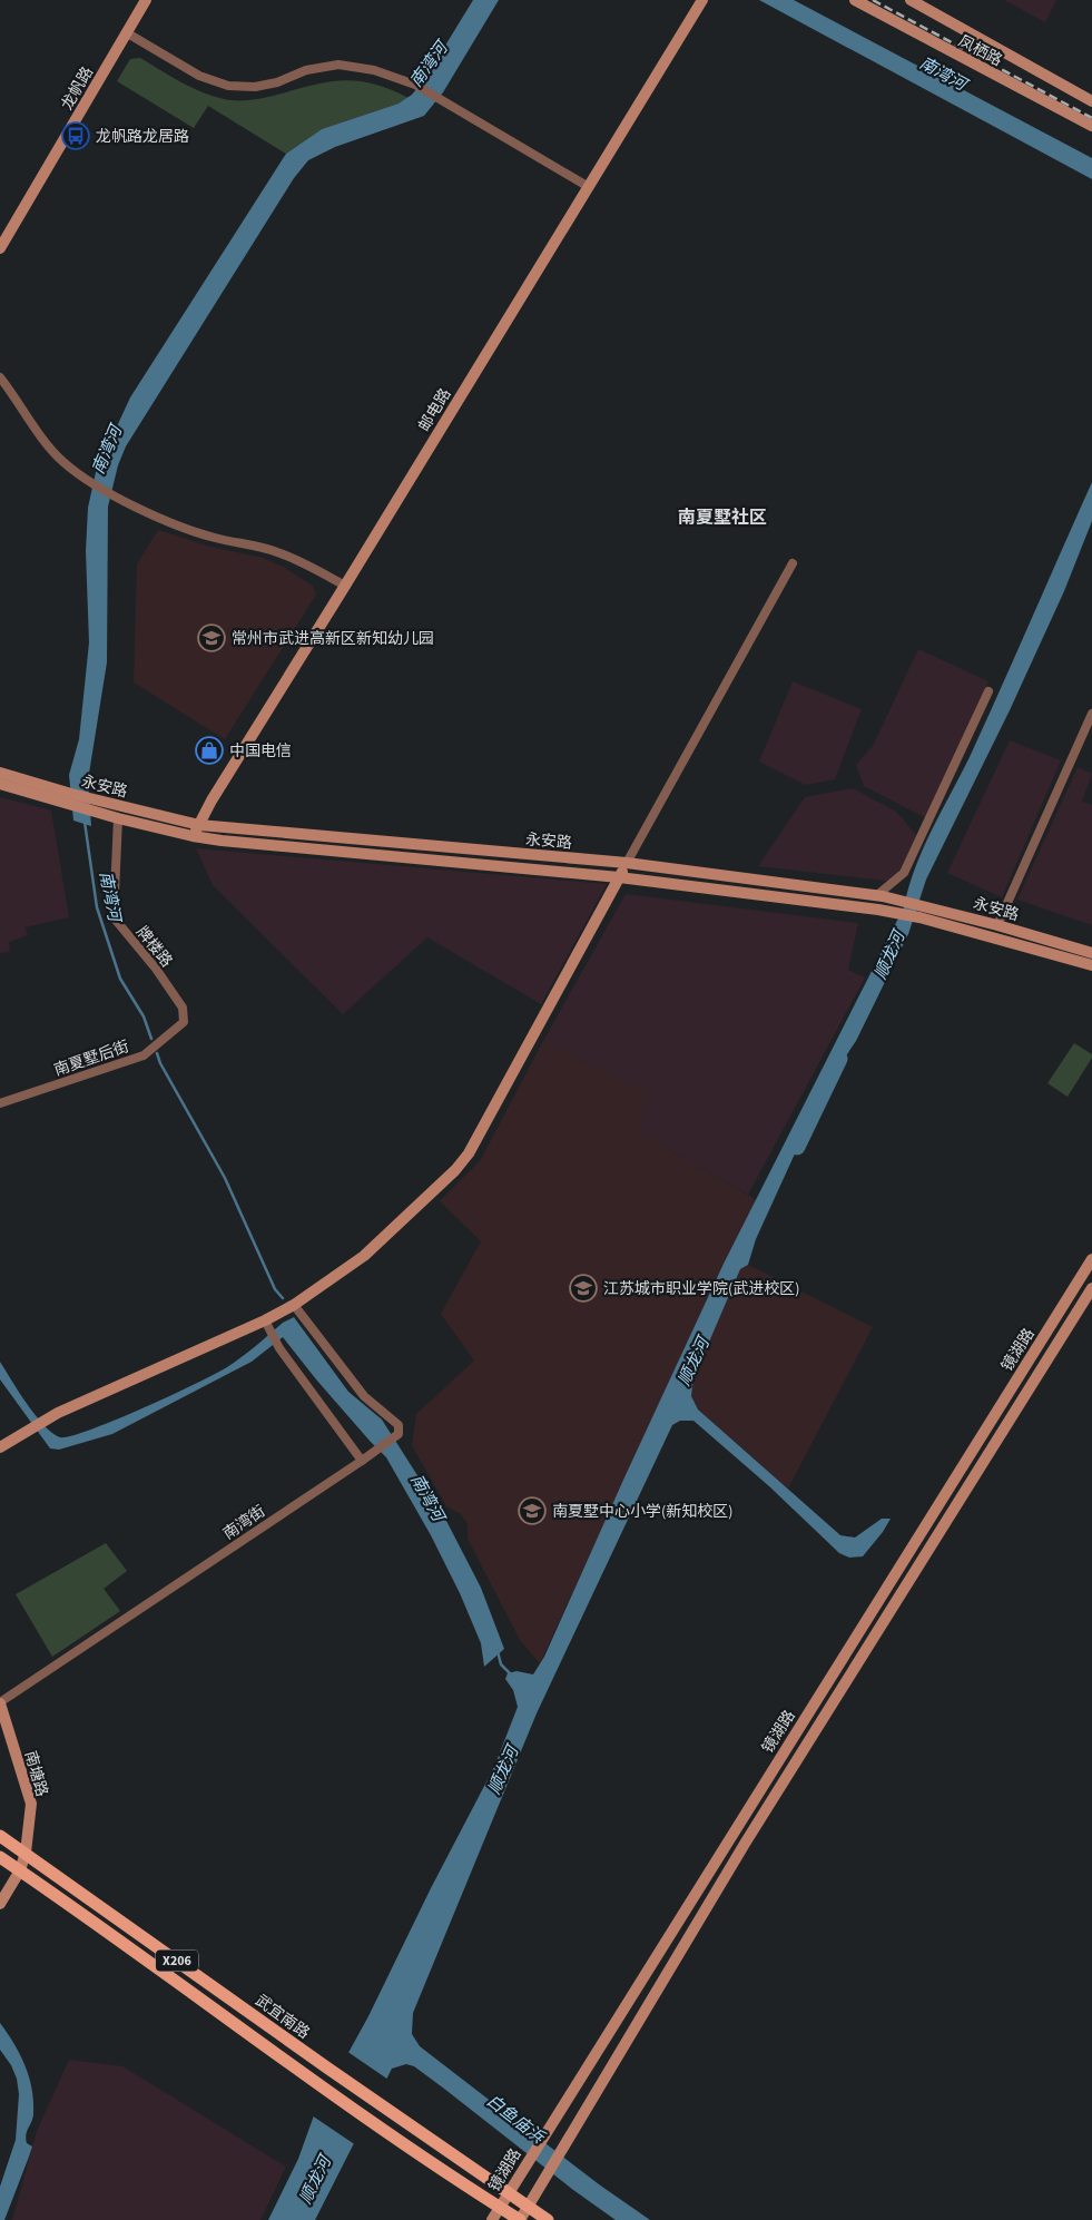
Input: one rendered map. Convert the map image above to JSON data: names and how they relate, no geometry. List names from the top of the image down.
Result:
{
  "streets": {
    "main road": ["X206", "武宜南路"],
    "street": [
      "凤栖路",
      "龙帆路",
      "邮电路",
      "永安路",
      "牌楼路",
      "南夏墅后街",
      "镜湖路",
      "南湾街",
      "南塘路"
    ]
  },
  "crossings": [
    ["邮电路", "永安路"],
    ["永安路", "牌楼路"],
    ["牌楼路", "南夏墅后街"],
    ["镜湖路", "X206"],
    ["镜湖路", "武宜南路"],
    ["南湾街", "南塘路"],
    ["南塘路", "X206"],
    ["南塘路", "武宜南路"]
  ],
  "districts": ["南夏墅社区"],
  "water": ["南湾河", "顺龙河", "白鱼庙浜"],
  "places": {
    "bus stop": ["龙帆路龙居路"],
    "school or university": ["常州市武进高新区新知幼儿园", "江苏城市职业学院(武进校区)", "南夏墅中心小学(新知校区)"],
    "shop": ["中国电信"]
  }
}
